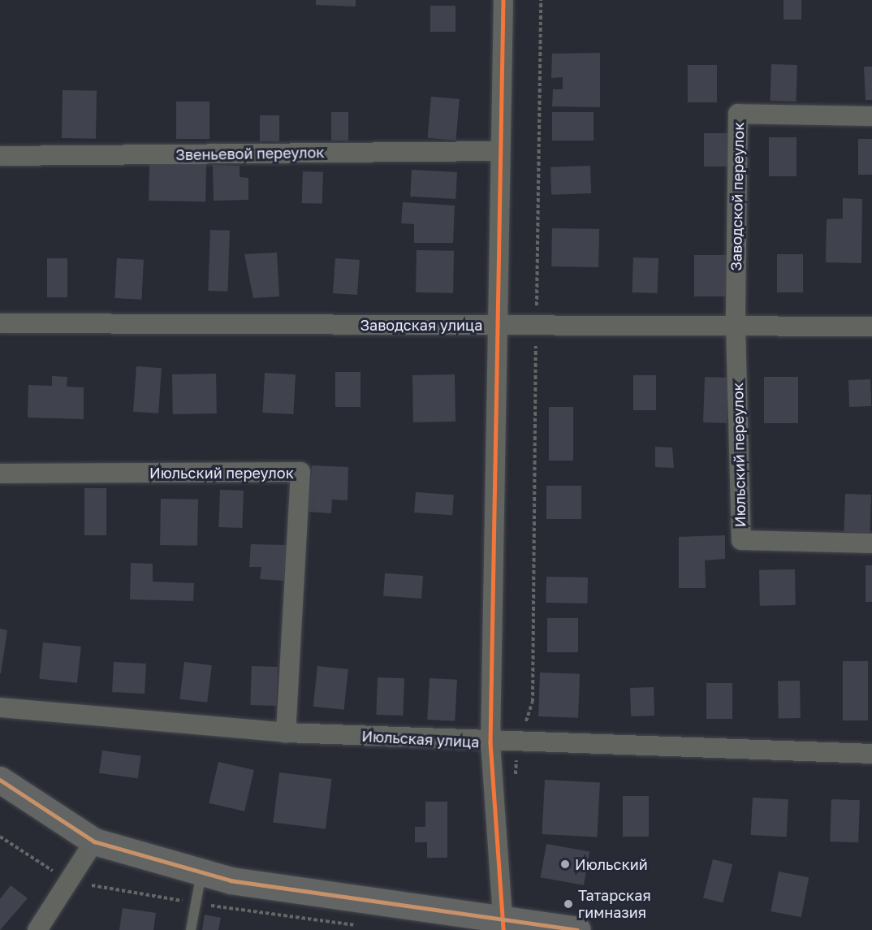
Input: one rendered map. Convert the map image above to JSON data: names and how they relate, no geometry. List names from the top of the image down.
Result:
{
  "streets": {
    "street": [
      "Звеньевой переулок",
      "Заводской переулок",
      "Заводская улица",
      "Июльский переулок",
      "Июльская улица"
    ]
  },
  "crossings": [
    ["Заводской переулок", "Заводская улица"],
    ["Заводской переулок", "Июльский переулок"],
    ["Заводская улица", "Июльский переулок"],
    ["Июльский переулок", "Июльская улица"]
  ],
  "places": ["Июльский", "Татарская гимназия"]
}
